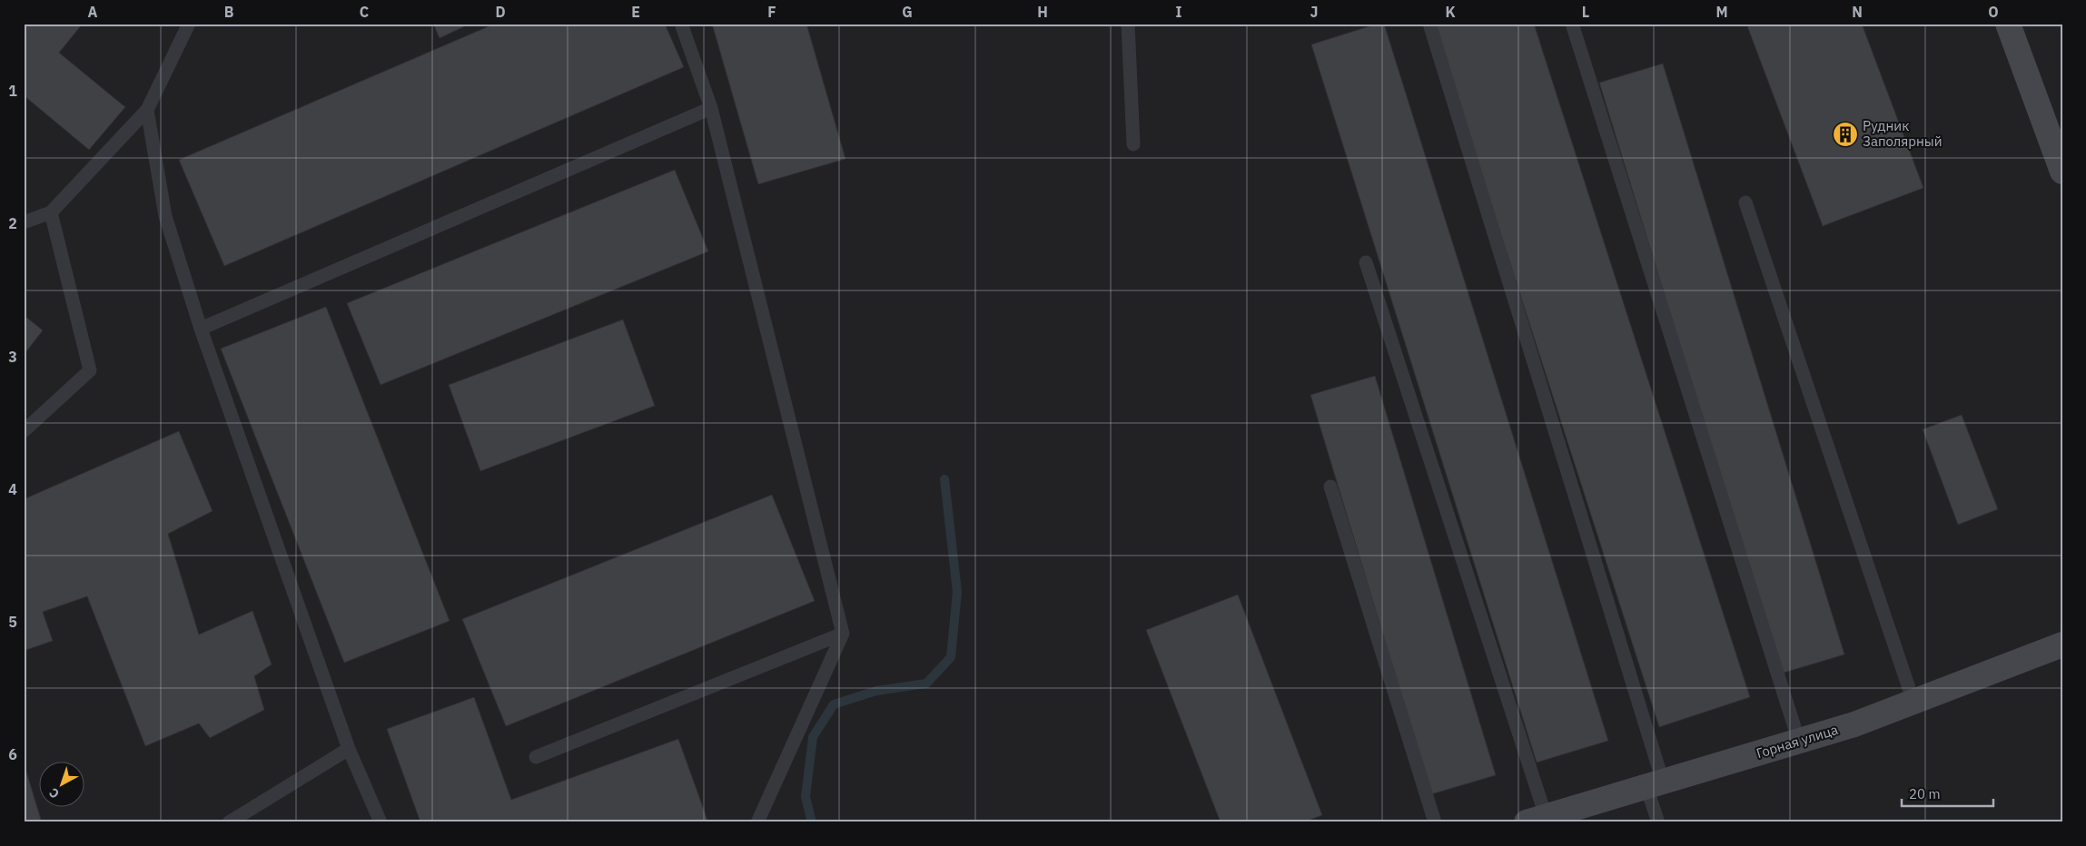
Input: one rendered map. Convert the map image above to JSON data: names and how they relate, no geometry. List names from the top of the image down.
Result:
{
  "streets": {
    "street": ["Горная улица"]
  },
  "places": {
    "building": ["Рудник Заполярный"]
  },
  "scale_bar": "20 m",
  "north": "bottom left",
  "grid": {
    "columns": [
      "A",
      "B",
      "C",
      "D",
      "E",
      "F",
      "G",
      "H",
      "I",
      "J",
      "K",
      "L",
      "M",
      "N",
      "O"
    ],
    "rows": [
      "1",
      "2",
      "3",
      "4",
      "5",
      "6"
    ]
  }
}
